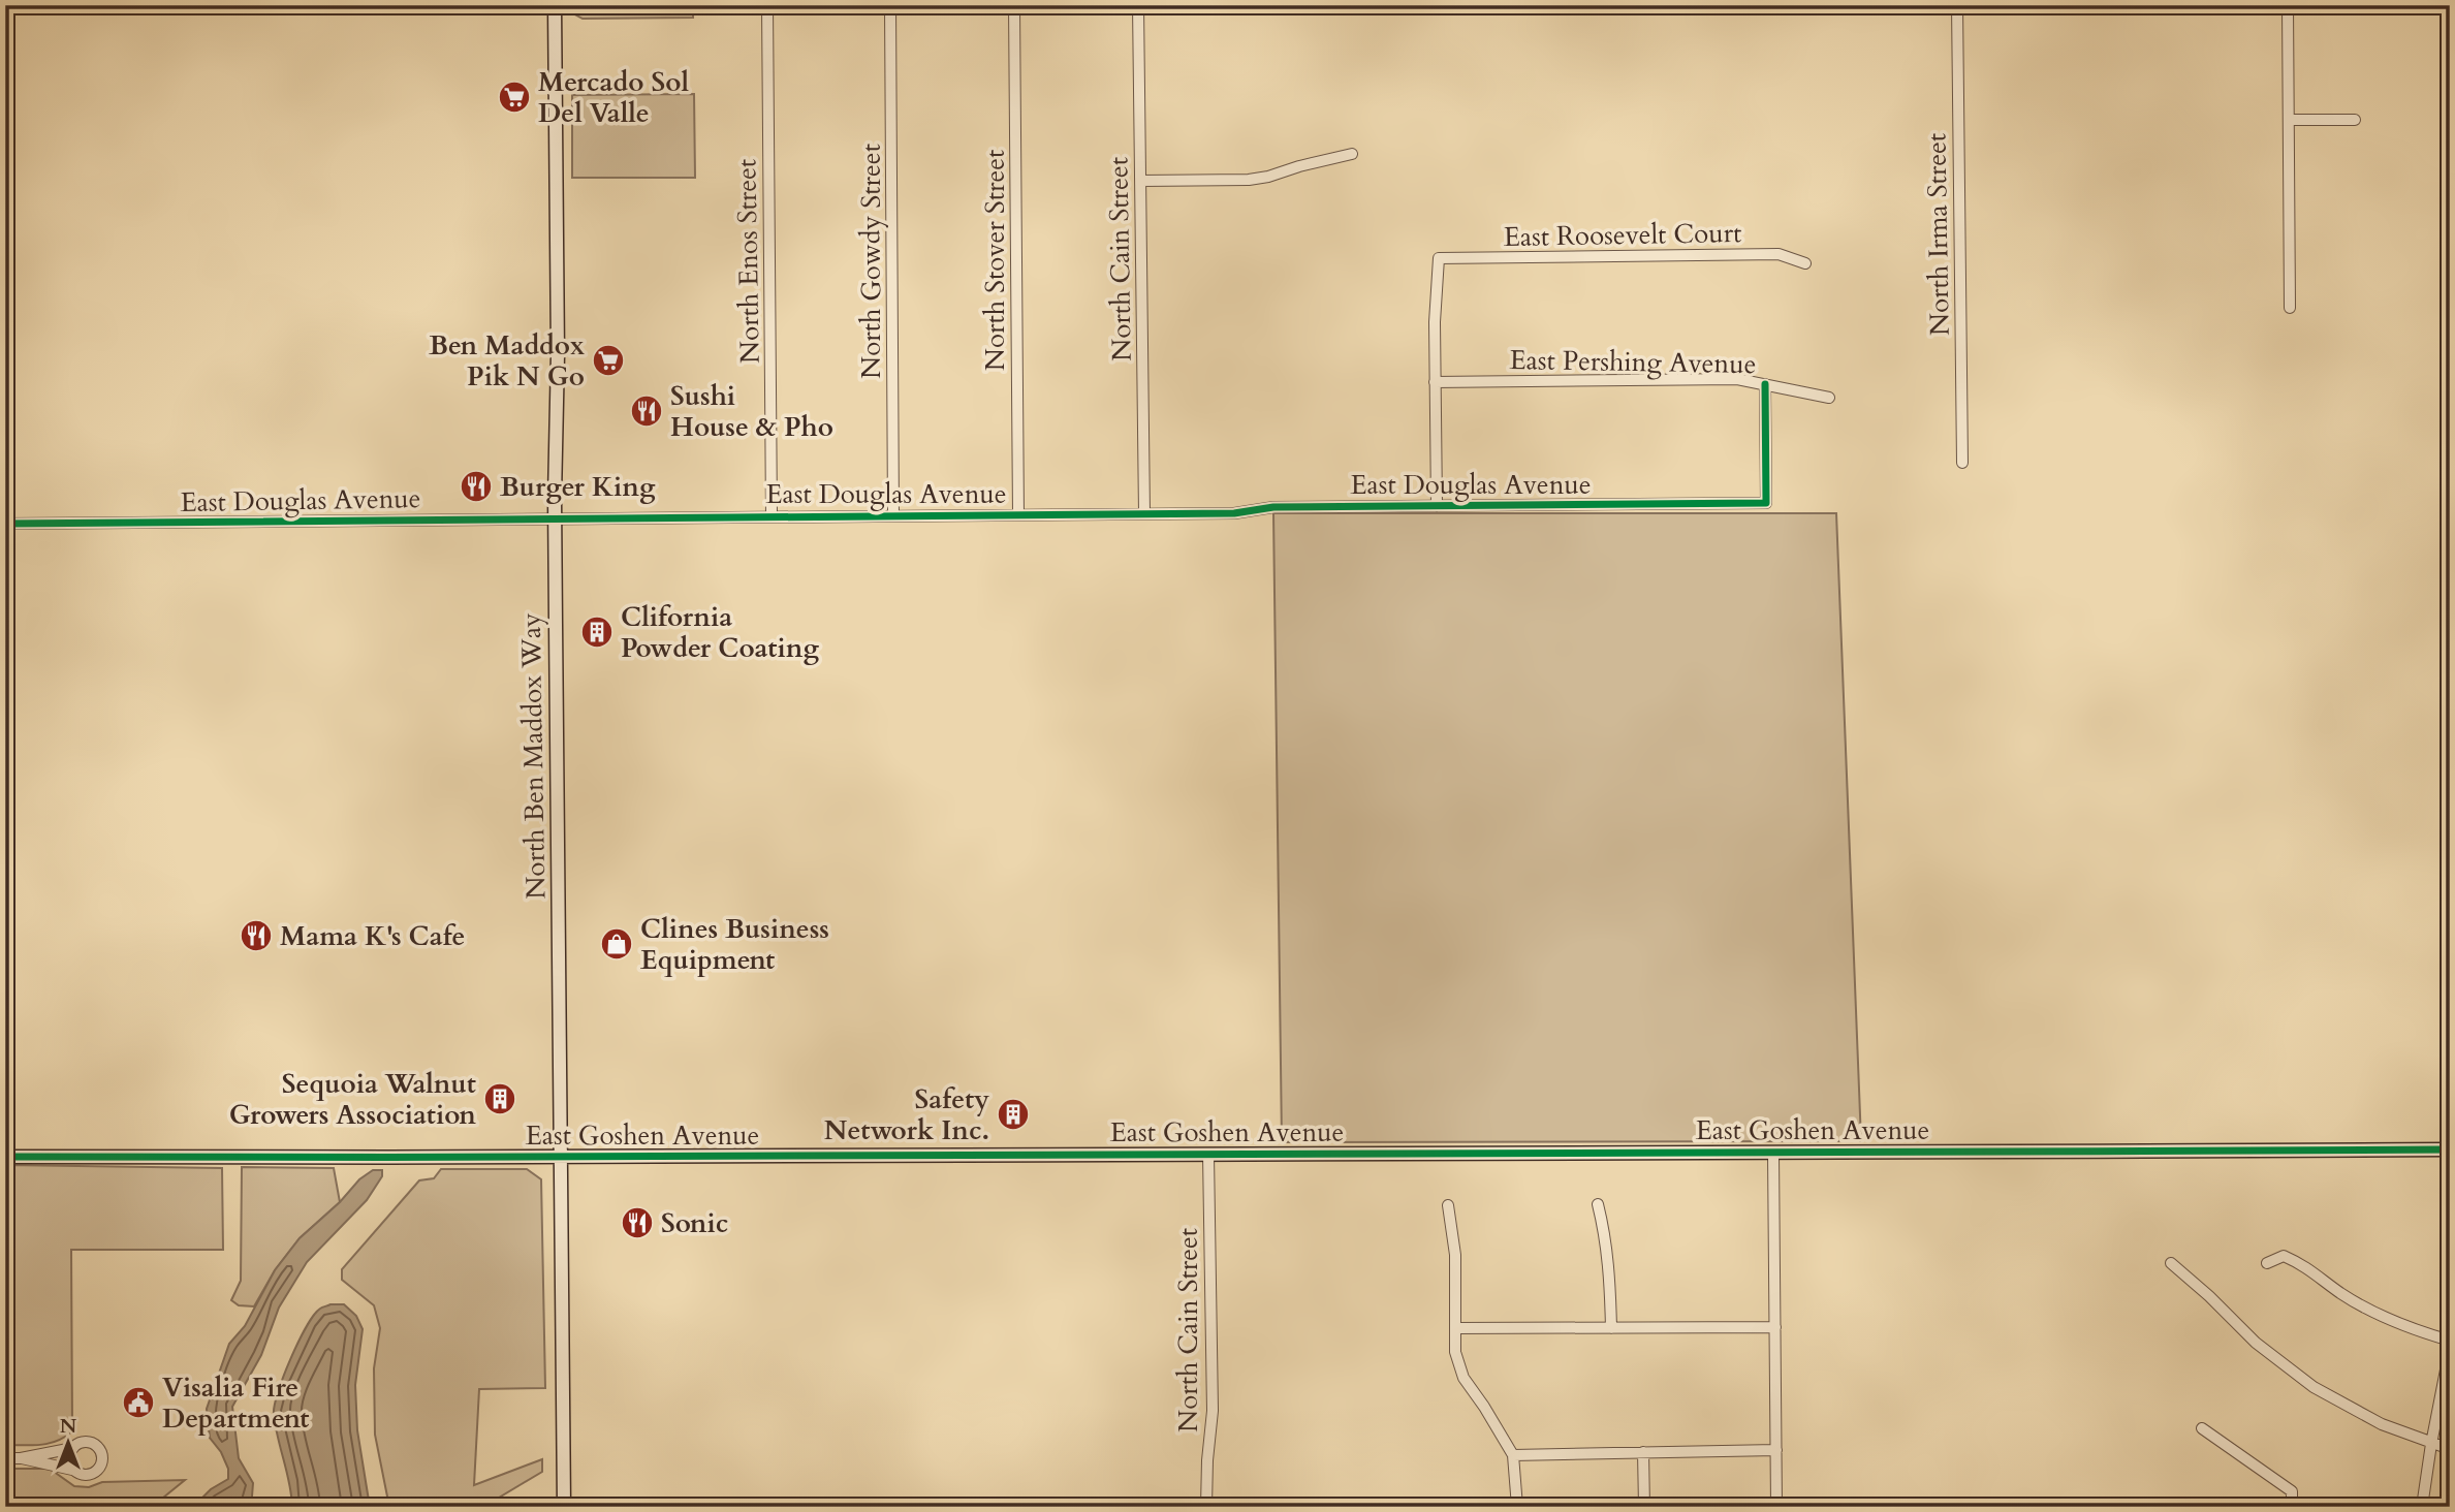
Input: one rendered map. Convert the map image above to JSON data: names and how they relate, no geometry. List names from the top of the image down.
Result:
{
  "streets": {
    "street": [
      "East Roosevelt Court",
      "North Irma Street",
      "North Cain Street",
      "North Stover Street",
      "North Enos Street",
      "North Gowdy Street",
      "East Pershing Avenue",
      "East Douglas Avenue",
      "North Ben Maddox Way",
      "East Goshen Avenue"
    ]
  },
  "crossings": [
    ["East Roosevelt Court", "East Pershing Avenue"],
    ["North Cain Street", "East Douglas Avenue"],
    ["North Cain Street", "East Goshen Avenue"],
    ["North Stover Street", "East Douglas Avenue"],
    ["North Enos Street", "East Douglas Avenue"],
    ["North Gowdy Street", "East Douglas Avenue"],
    ["East Pershing Avenue", "East Douglas Avenue"],
    ["East Douglas Avenue", "North Ben Maddox Way"],
    ["North Ben Maddox Way", "East Goshen Avenue"]
  ],
  "places": {
    "supermarket": ["Mercado Sol Del Valle", "Ben Maddox Pik N Go"],
    "restaurant": [
      "Sushi House & Pho",
      "Burger King",
      "Mama K's Cafe",
      "Sonic"
    ],
    "building": ["Clifornia Powder Coating", "Sequoia Walnut Growers Association", "Safety Network Inc."],
    "shop": ["Clines Business Equipment"],
    "public building": ["Visalia Fire Department"]
  },
  "north": "top"
}
